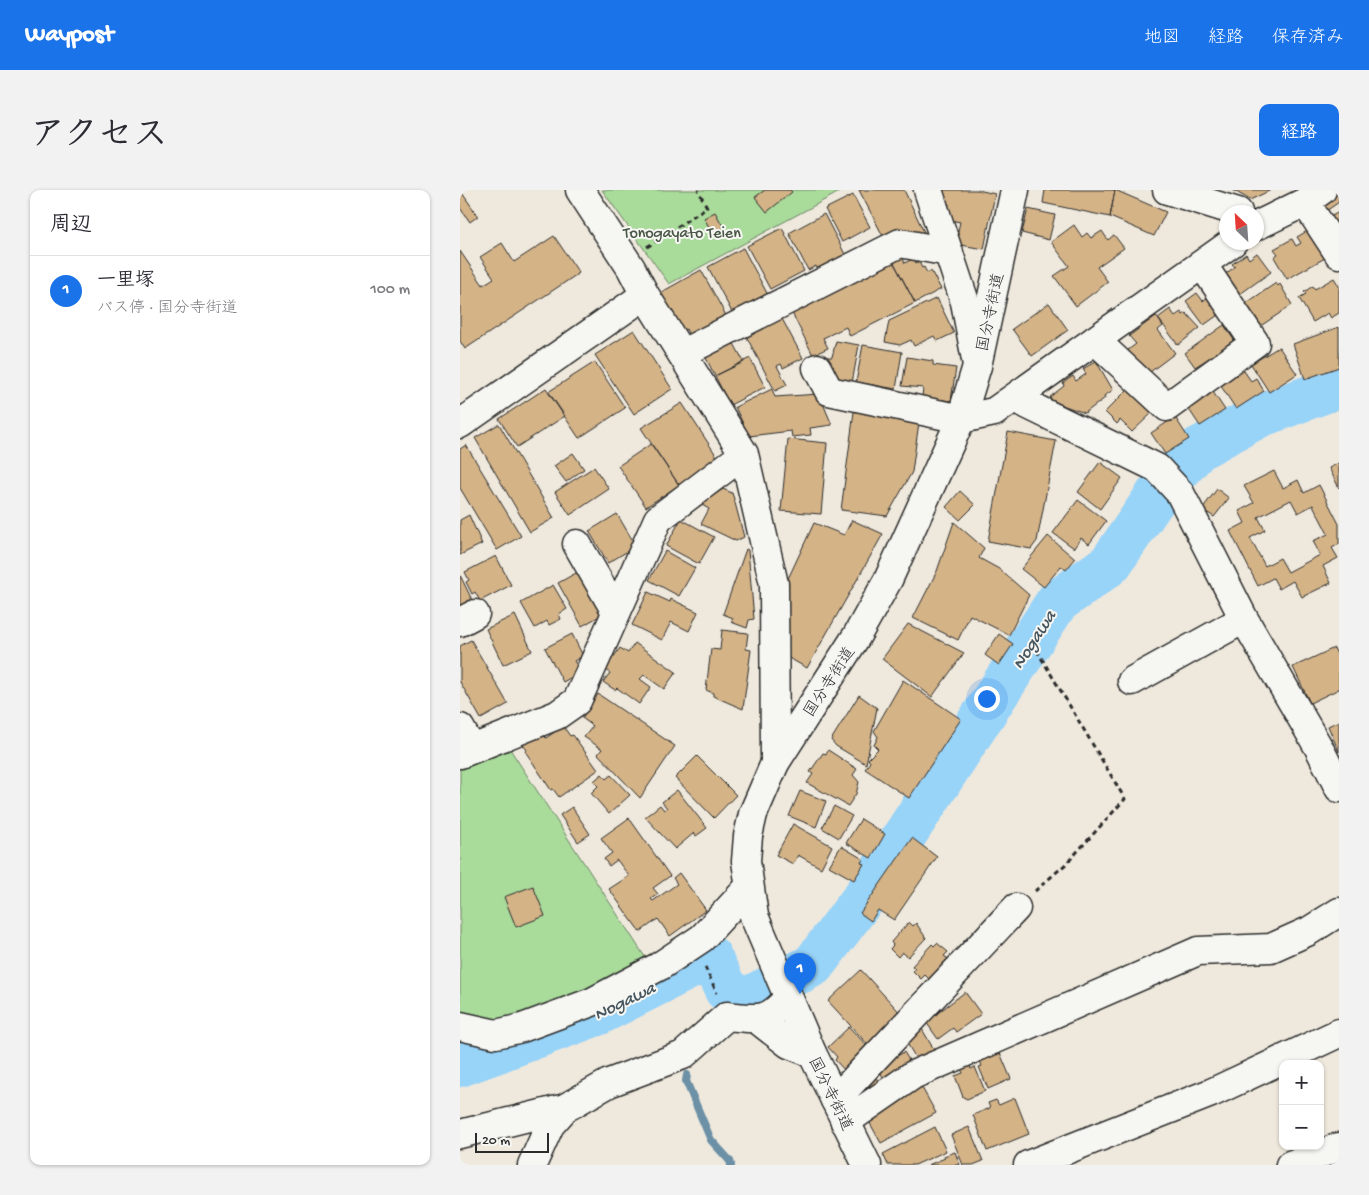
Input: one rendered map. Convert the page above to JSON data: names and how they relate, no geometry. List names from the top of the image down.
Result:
{
  "streets": {
    "street": ["国分寺街道"]
  },
  "water": ["Nogawa"],
  "parks": ["Tonogayato Teien"],
  "scale_bar": "20 m",
  "north": "top left",
  "page": {
    "header": "Waypost",
    "nav": ["地図", "経路", "保存済み"],
    "title": "アクセス",
    "buttons": "経路",
    "heading": "周辺",
    "list": [
      {
        "mark": "1",
        "name": "一里塚",
        "note": "バス停 · 国分寺街道",
        "value": "100 m"
      }
    ],
    "pins": "1",
    "map_buttons": ["+", "−"],
    "scale": "20 m"
  }
}
